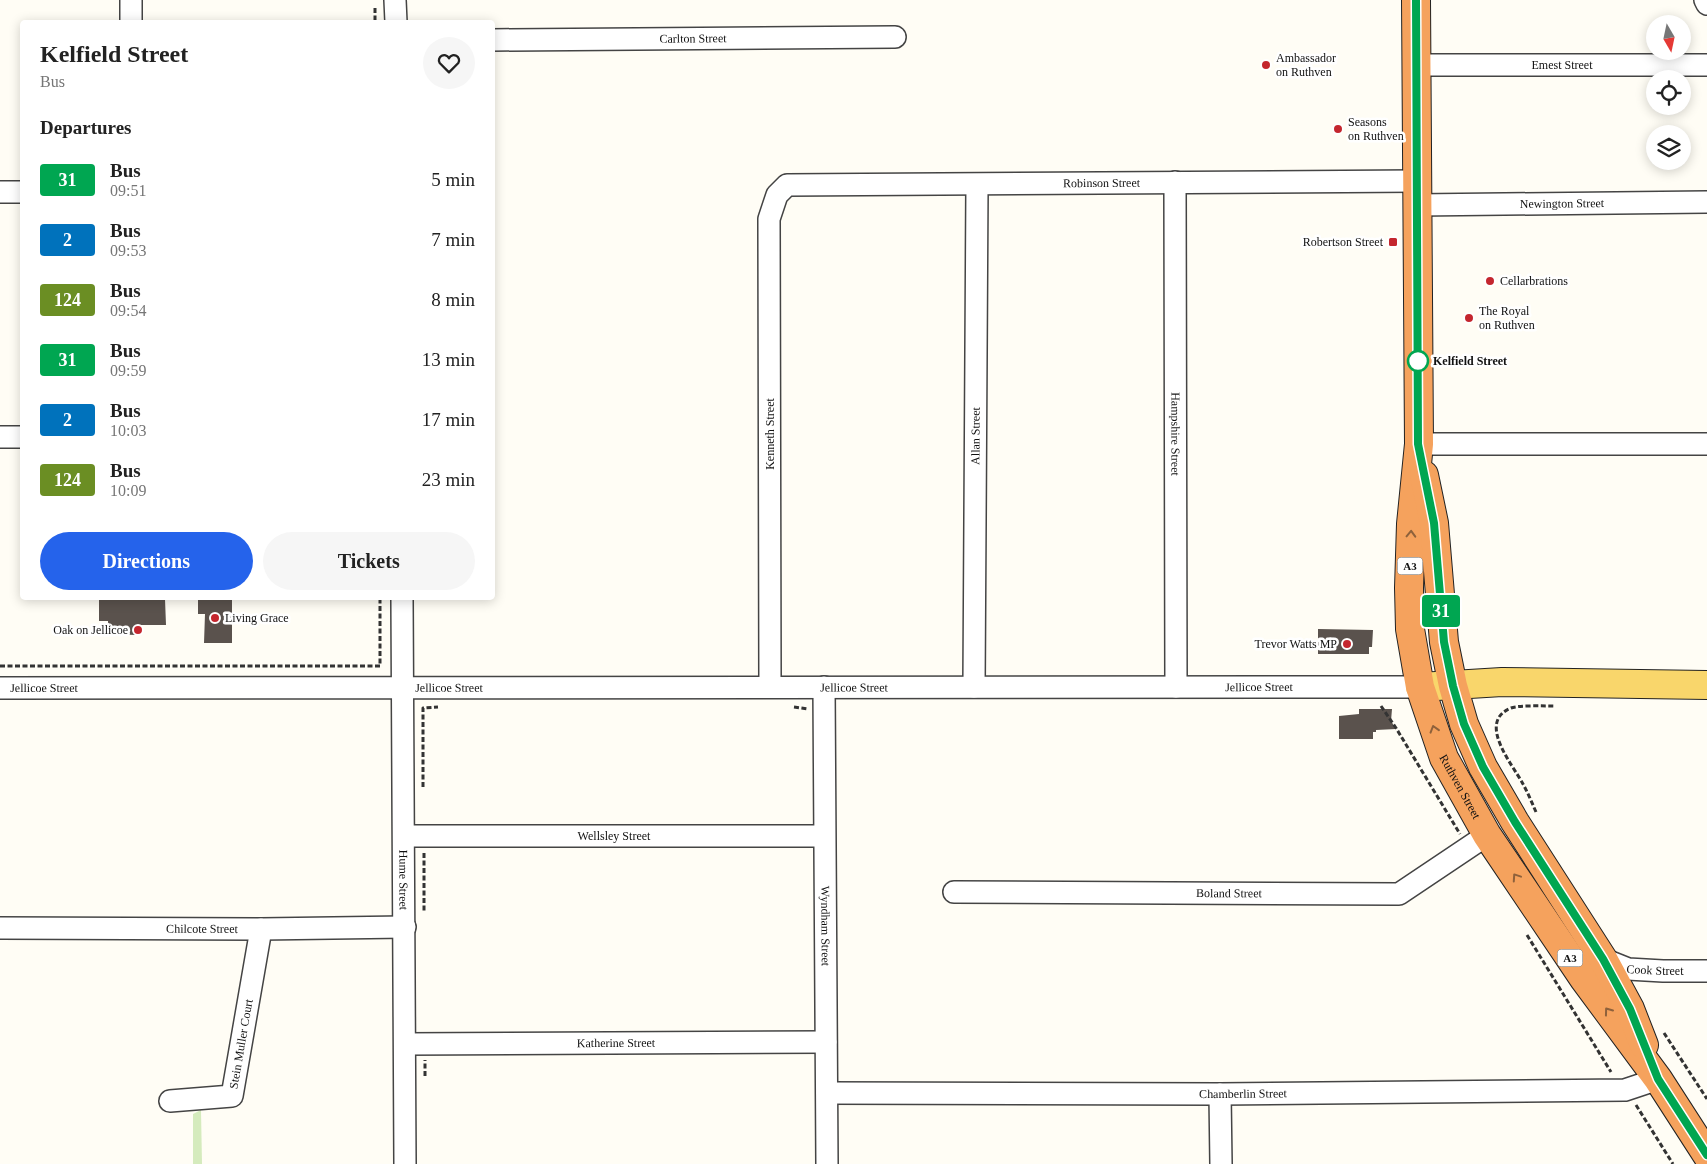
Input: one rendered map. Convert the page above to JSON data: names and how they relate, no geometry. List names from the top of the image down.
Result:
{
  "streets": {
    "highway": ["A3", "Ruthven Street"],
    "main road": ["Jellicoe Street"],
    "street": [
      "Carlton Street",
      "Emest Street",
      "Robinson Street",
      "Newington Street",
      "Kenneth Street",
      "Hampshire Street",
      "Allan Street",
      "Wellsley Street",
      "Hume Street",
      "Boland Street",
      "Wyndham Street",
      "Chilcote Street",
      "Cook Street",
      "Stein Muller Court",
      "Katherine Street",
      "Chamberlin Street"
    ]
  },
  "crossings": [
    ["Emest Street", "Ruthven Street"],
    ["Robinson Street", "Newington Street"],
    ["Robinson Street", "Kenneth Street"],
    ["Robinson Street", "Hampshire Street"],
    ["Robinson Street", "Allan Street"],
    ["Robinson Street", "Ruthven Street"],
    ["Newington Street", "Ruthven Street"],
    ["Kenneth Street", "Jellicoe Street"],
    ["Hampshire Street", "Jellicoe Street"],
    ["Allan Street", "Jellicoe Street"],
    ["Jellicoe Street", "Ruthven Street"],
    ["Jellicoe Street", "Hume Street"],
    ["Jellicoe Street", "Wyndham Street"],
    ["Ruthven Street", "Boland Street"],
    ["Ruthven Street", "Cook Street"],
    ["Ruthven Street", "Chamberlin Street"],
    ["Wellsley Street", "Hume Street"],
    ["Wellsley Street", "Wyndham Street"],
    ["Hume Street", "Chilcote Street"],
    ["Hume Street", "Katherine Street"],
    ["Wyndham Street", "Katherine Street"],
    ["Wyndham Street", "Chamberlin Street"],
    ["Chilcote Street", "Stein Muller Court"]
  ],
  "places": {
    "other": [
      "Ambassador on Ruthven",
      "Seasons on Ruthven",
      "Cellarbrations",
      "The Royal on Ruthven",
      "Kelfield Street",
      "Living Grace",
      "Oak on Jellicoe",
      "Trevor Watts MP"
    ],
    "transit": ["Robertson Street"]
  },
  "lines": ["bus line 31"],
  "north": "bottom",
  "page": {
    "on_map": "31",
    "heading": [
      ["Kelfield Street", "Bus"],
      "Departures"
    ],
    "list": [
      {
        "mark": "31",
        "name": "Bus",
        "note": "09:51",
        "value": "5 min"
      },
      {
        "mark": "2",
        "name": "Bus",
        "note": "09:53",
        "value": "7 min"
      },
      {
        "mark": "124",
        "name": "Bus",
        "note": "09:54",
        "value": "8 min"
      },
      {
        "mark": "31",
        "name": "Bus",
        "note": "09:59",
        "value": "13 min"
      },
      {
        "mark": "2",
        "name": "Bus",
        "note": "10:03",
        "value": "17 min"
      },
      {
        "mark": "124",
        "name": "Bus",
        "note": "10:09",
        "value": "23 min"
      }
    ],
    "buttons": ["Directions", "Tickets"]
  }
}
